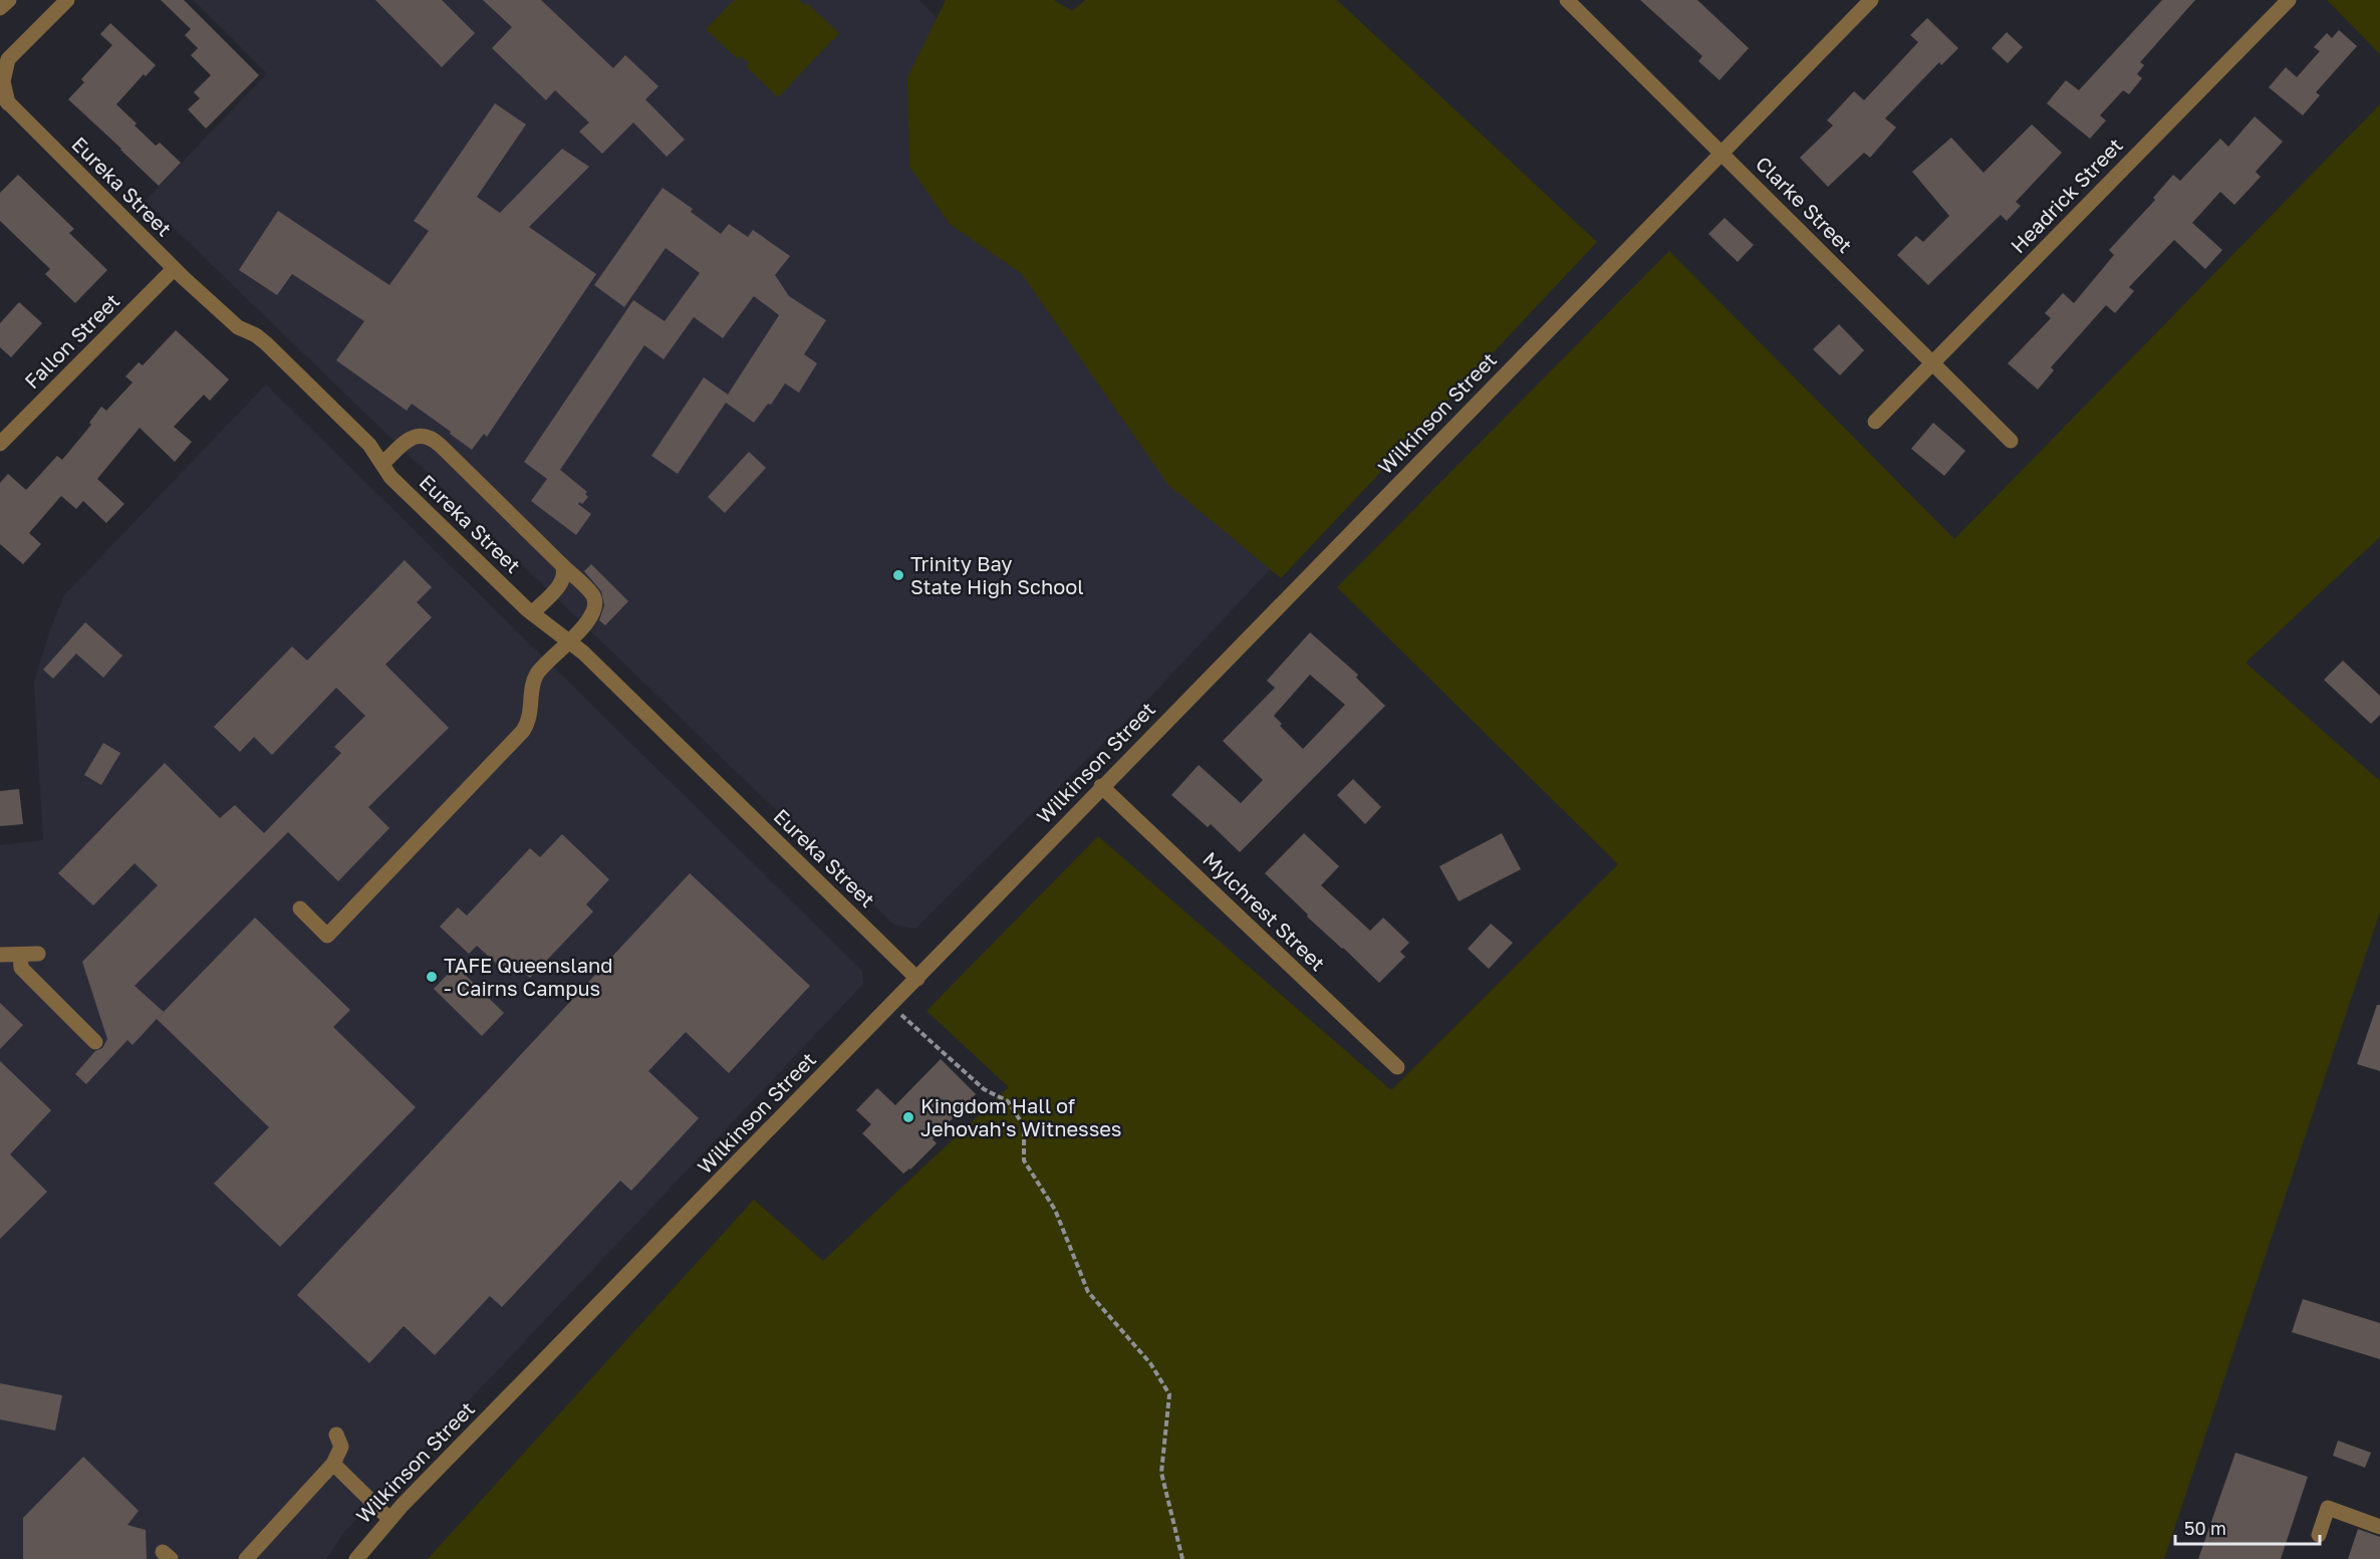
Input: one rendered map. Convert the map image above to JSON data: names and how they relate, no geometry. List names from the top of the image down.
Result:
{
  "streets": {
    "street": [
      "Eureka Street",
      "Headrick Street",
      "Clarke Street",
      "Fallon Street",
      "Wilkinson Street",
      "Mylchrest Street"
    ]
  },
  "crossings": [
    ["Eureka Street", "Fallon Street"],
    ["Eureka Street", "Wilkinson Street"],
    ["Headrick Street", "Clarke Street"],
    ["Clarke Street", "Wilkinson Street"],
    ["Wilkinson Street", "Mylchrest Street"]
  ],
  "places": ["Trinity Bay State High School", "TAFE Queensland - Cairns Campus", "Kingdom Hall of Jehovah's Witnesses"],
  "scale_bar": "50 m"
}
